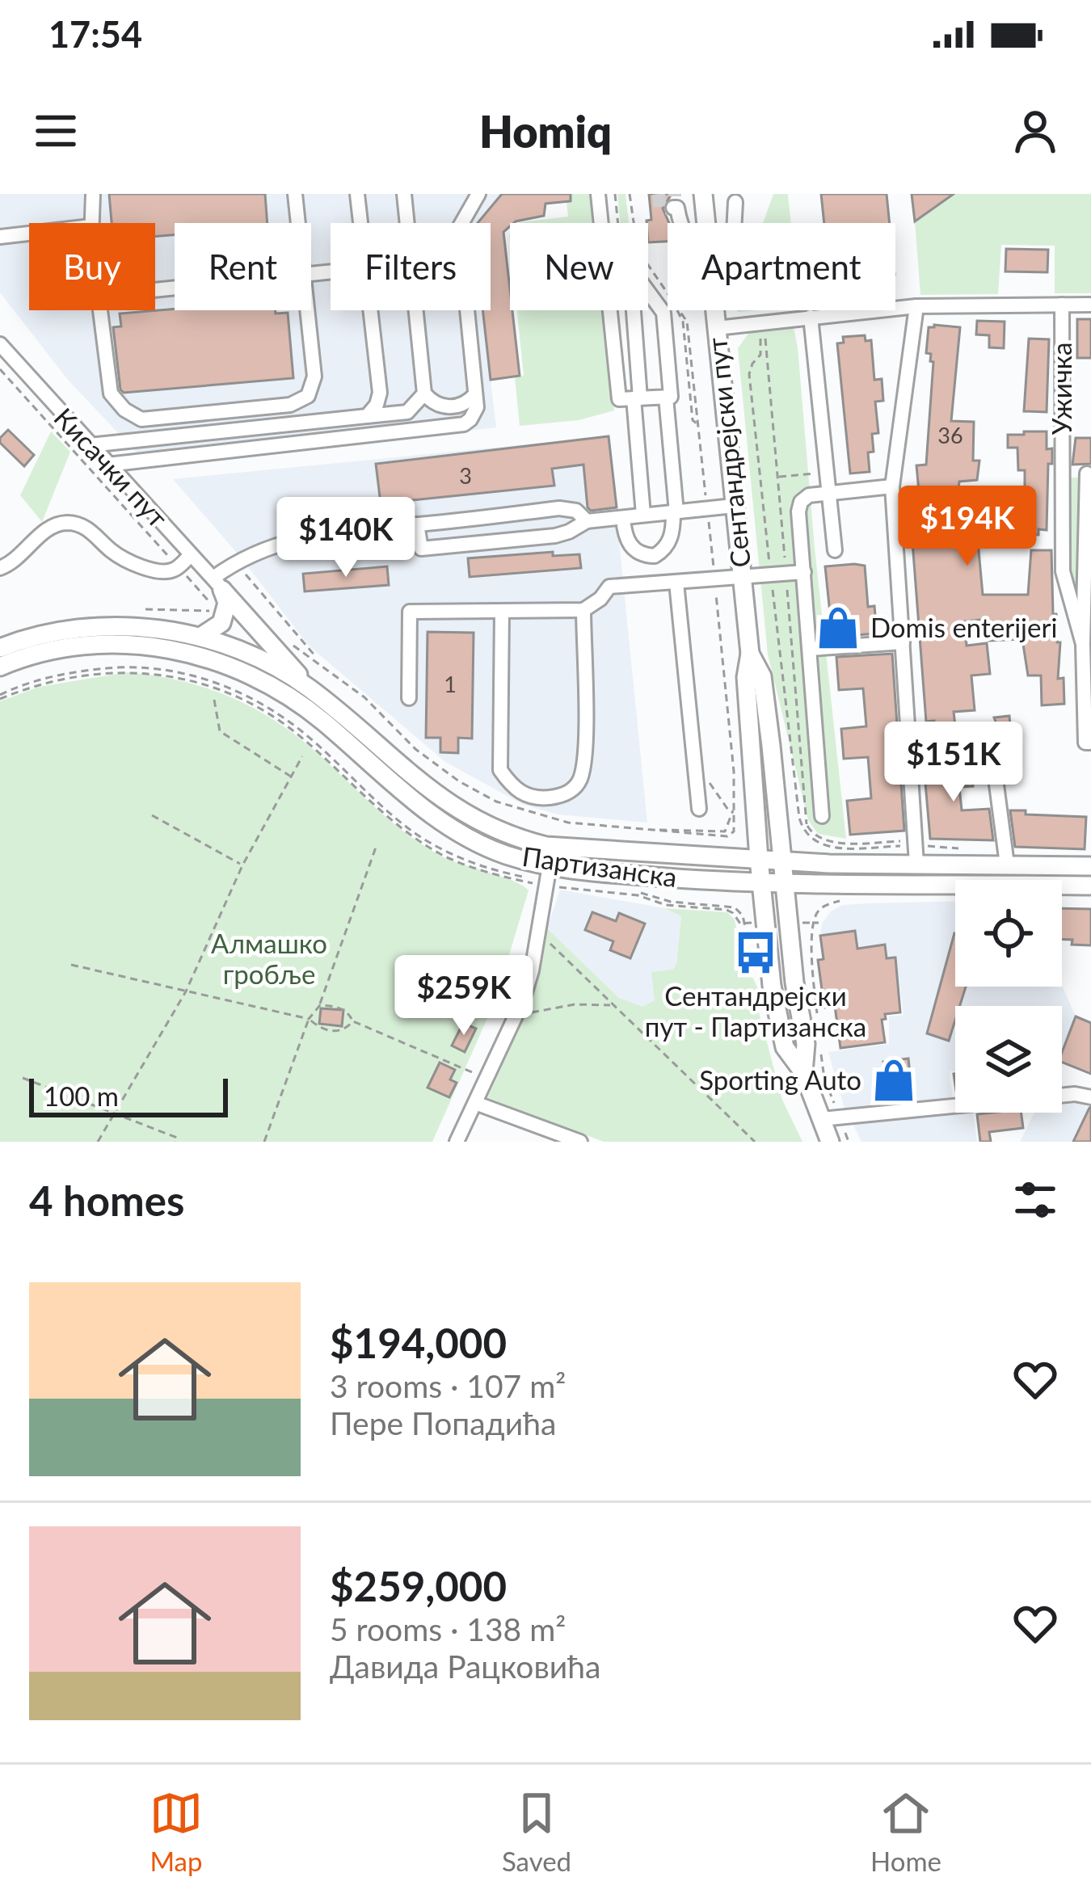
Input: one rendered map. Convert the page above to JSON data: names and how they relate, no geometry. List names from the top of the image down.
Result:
{
  "streets": {
    "main road": ["Сентандрејски пут", "Партизанска"],
    "street": ["Ужичка", "Кисачки пут"]
  },
  "crossings": [
    ["Сентандрејски пут", "Партизанска"]
  ],
  "parks": ["Алмашко гробље"],
  "places": {
    "shop": ["Domis enterijeri", "Sporting Auto"],
    "bus stop": ["Сентандрејски пут - Партизанска"]
  },
  "house_numbers": ["36", "3", "1"],
  "scale_bar": "100 m",
  "page": {
    "status": "17:54",
    "header": "Homiq",
    "chip": [
      "Buy",
      "Rent",
      "Filters",
      "New",
      "Apartment"
    ],
    "price": [
      "$194K",
      "$140K",
      "$151K",
      "$259K"
    ],
    "scale": "100 m",
    "heading": "4 homes",
    "list": [
      {
        "name": "$194,000",
        "note": "3 rooms · 107 m² · Пере Попадића"
      },
      {
        "name": "$259,000",
        "note": "5 rooms · 138 m² · Давида Рацковића"
      }
    ],
    "tabs": ["Map", "Saved", "Home"]
  }
}
